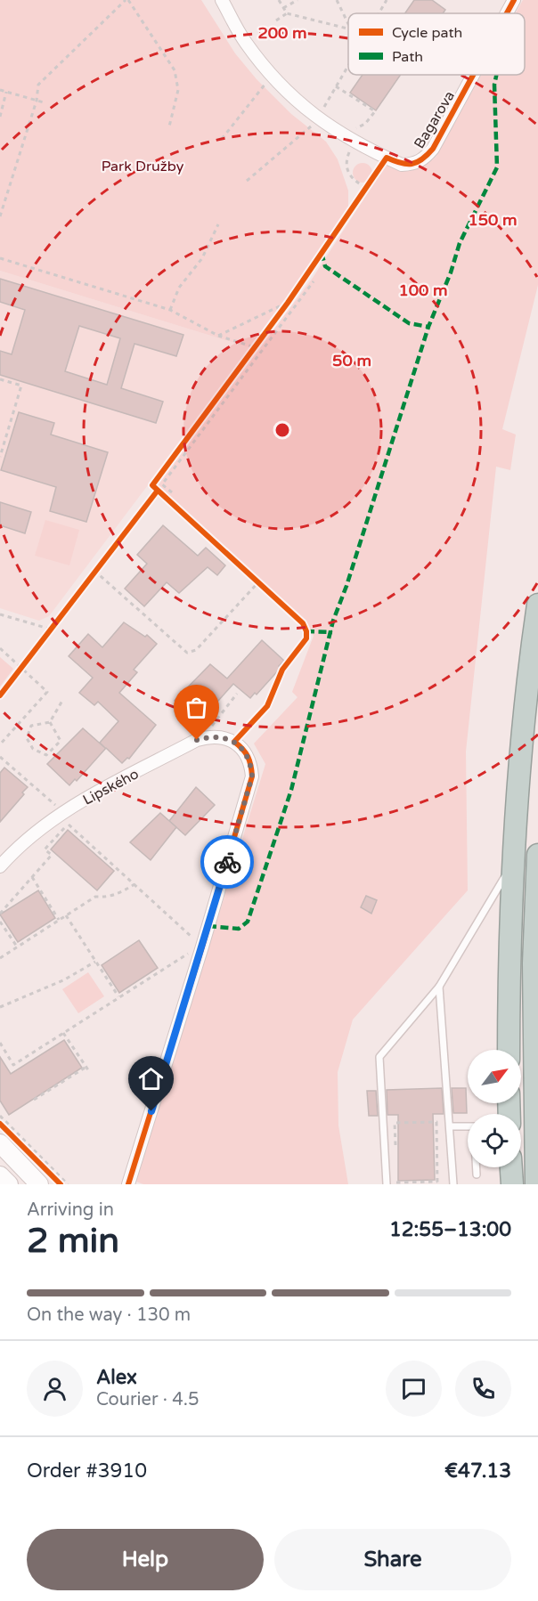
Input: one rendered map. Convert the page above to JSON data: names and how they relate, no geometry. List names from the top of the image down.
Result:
{
  "streets": {
    "street": ["Bagarova", "Lipského"]
  },
  "parks": ["Park Družby"],
  "legend": ["Cycle path", "Path"],
  "north": "top right",
  "page": {
    "heading": ["2 min", "Arriving in", "12:55–13:00"],
    "panel": [
      "Alex",
      "Courier · 4.5",
      "Order #3910",
      "€47.13"
    ],
    "bar": "On the way · 130 m",
    "buttons": ["Help", "Share"]
  },
  "rings": [
    "200 m",
    "150 m",
    "100 m",
    "50 m"
  ]
}
